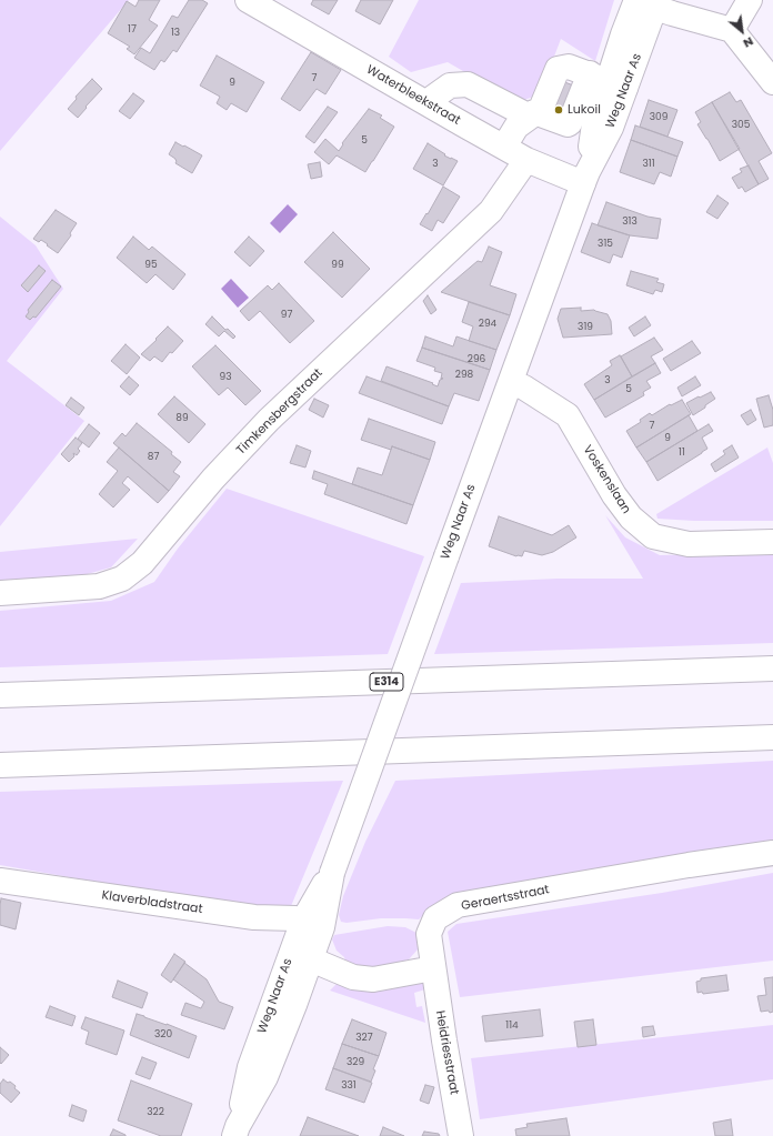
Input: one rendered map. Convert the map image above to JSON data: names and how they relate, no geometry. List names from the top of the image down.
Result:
{
  "streets": {
    "main road": [
      "Weg Naar As",
      "Waterbleekstraat",
      "Timkensbergstraat",
      "Voskenslaan",
      "E314",
      "Geraertsstraat",
      "Klaverbladstraat",
      "Heidriesstraat"
    ]
  },
  "crossings": [
    ["Weg Naar As", "Waterbleekstraat"],
    ["Weg Naar As", "Voskenslaan"],
    ["Weg Naar As", "Klaverbladstraat"],
    ["Waterbleekstraat", "Timkensbergstraat"],
    ["Geraertsstraat", "Heidriesstraat"]
  ],
  "places": ["Lukoil"],
  "house_numbers": [
    "17",
    "13",
    "7",
    "9",
    "309",
    "305",
    "5",
    "3",
    "311",
    "313",
    "315",
    "95",
    "99",
    "97",
    "294",
    "319",
    "296",
    "298",
    "93",
    "3",
    "5",
    "89",
    "7",
    "9",
    "11",
    "87",
    "114",
    "320",
    "327",
    "329",
    "331",
    "322"
  ],
  "north": "bottom right"
}
